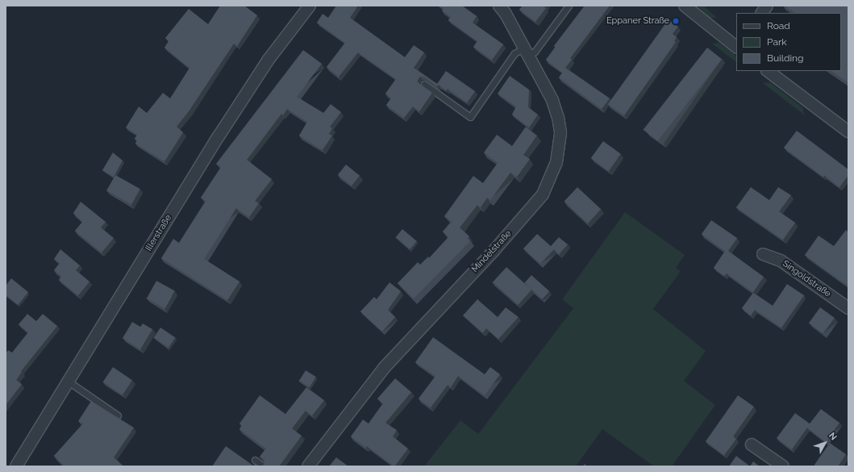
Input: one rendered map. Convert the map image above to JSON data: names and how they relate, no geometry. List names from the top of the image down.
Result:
{
  "streets": {
    "street": ["Illerstraße", "Mindelstraße", "Singoldstraße"]
  },
  "places": ["Eppaner Straße"],
  "legend": ["Road", "Park", "Building"],
  "north": "top right"
}
